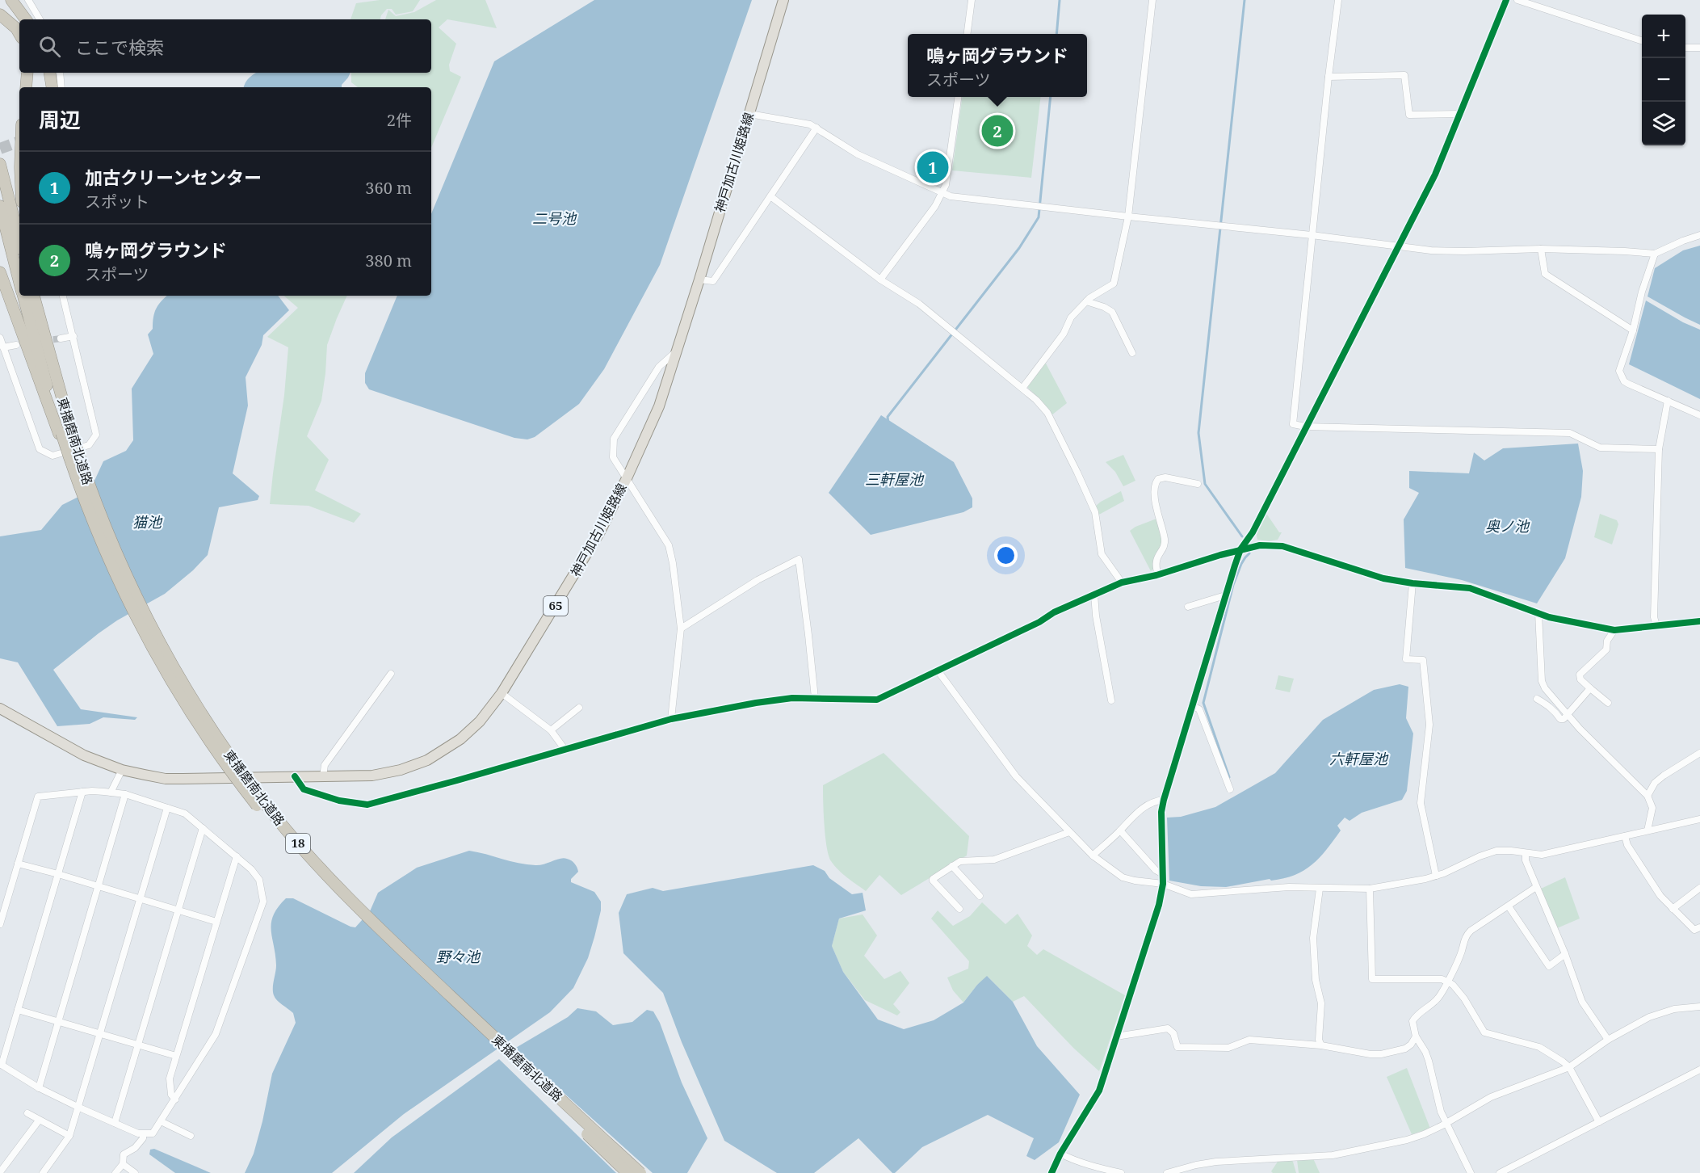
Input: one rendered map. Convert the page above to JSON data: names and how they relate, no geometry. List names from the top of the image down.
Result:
{
  "streets": {
    "highway": ["東播磨南北道路", "18"],
    "main road": ["神戸加古川姫路線", "65"]
  },
  "water": [
    "二号池",
    "三軒屋池",
    "猫池",
    "奥ノ池",
    "六軒屋池",
    "野々池"
  ],
  "page": {
    "map_buttons": ["+", "−"],
    "search": "ここで検索",
    "popup": ["鳴ヶ岡グラウンド", "スポーツ"],
    "heading": ["周辺", "2件"],
    "pins": ["2", "1"],
    "list": [
      {
        "mark": "1",
        "name": "加古クリーンセンター",
        "note": "スポット",
        "value": "360 m"
      },
      {
        "mark": "2",
        "name": "鳴ヶ岡グラウンド",
        "note": "スポーツ",
        "value": "380 m"
      }
    ]
  }
}
